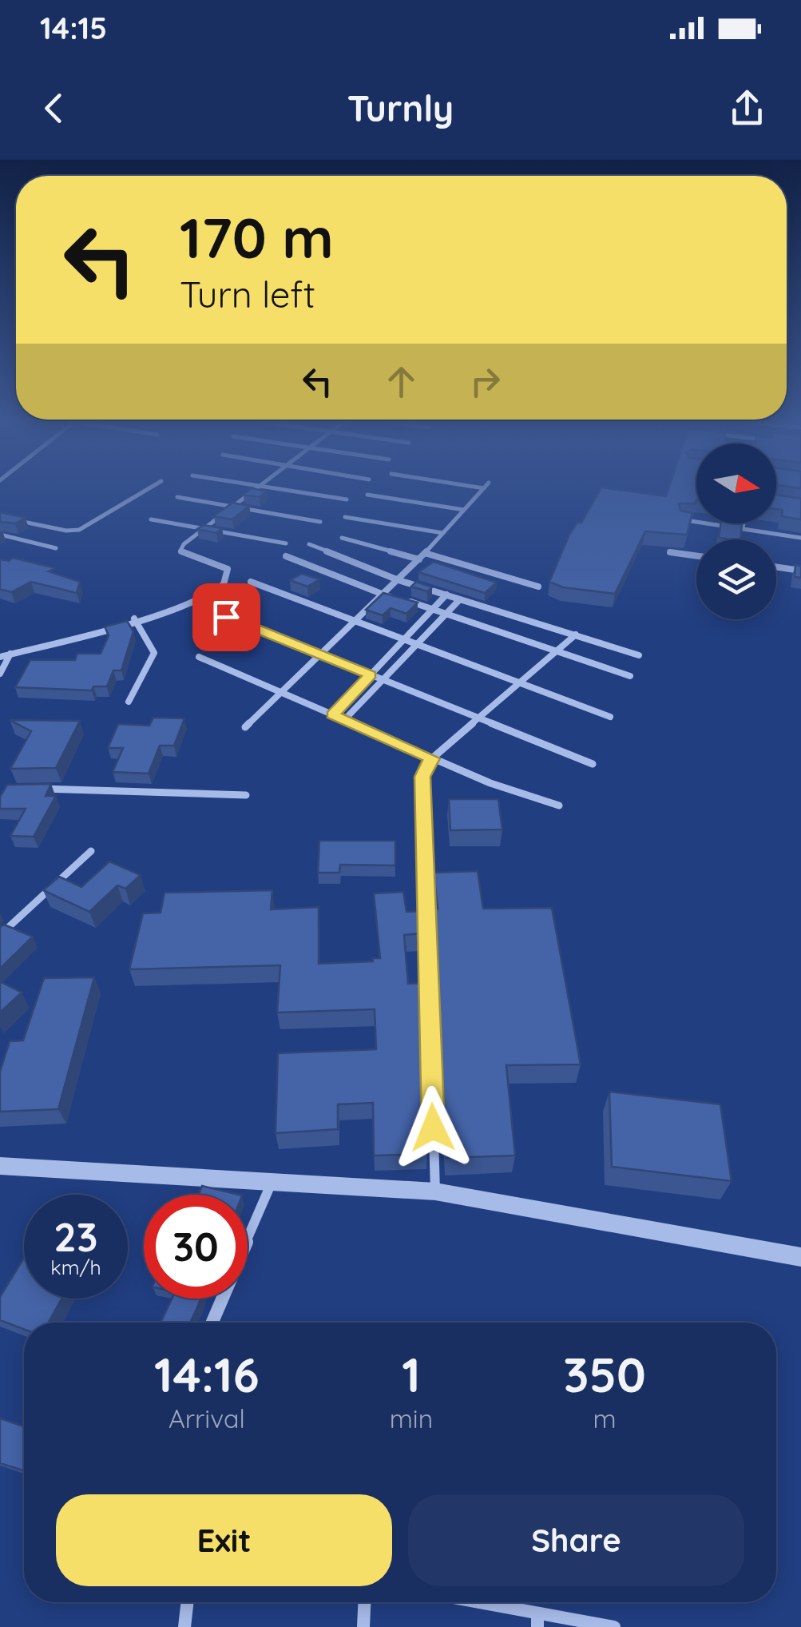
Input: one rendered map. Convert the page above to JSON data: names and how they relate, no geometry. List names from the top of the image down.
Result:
{
  "north": "right",
  "page": {
    "status": "14:15",
    "header": "Turnly",
    "turn": ["170 m", "Turn left"],
    "speed": "23 km/h",
    "limit": "30",
    "eta": [
      "14:16",
      "Arrival",
      "1",
      "min",
      "350",
      "m"
    ],
    "buttons": ["Exit", "Share"]
  }
}
